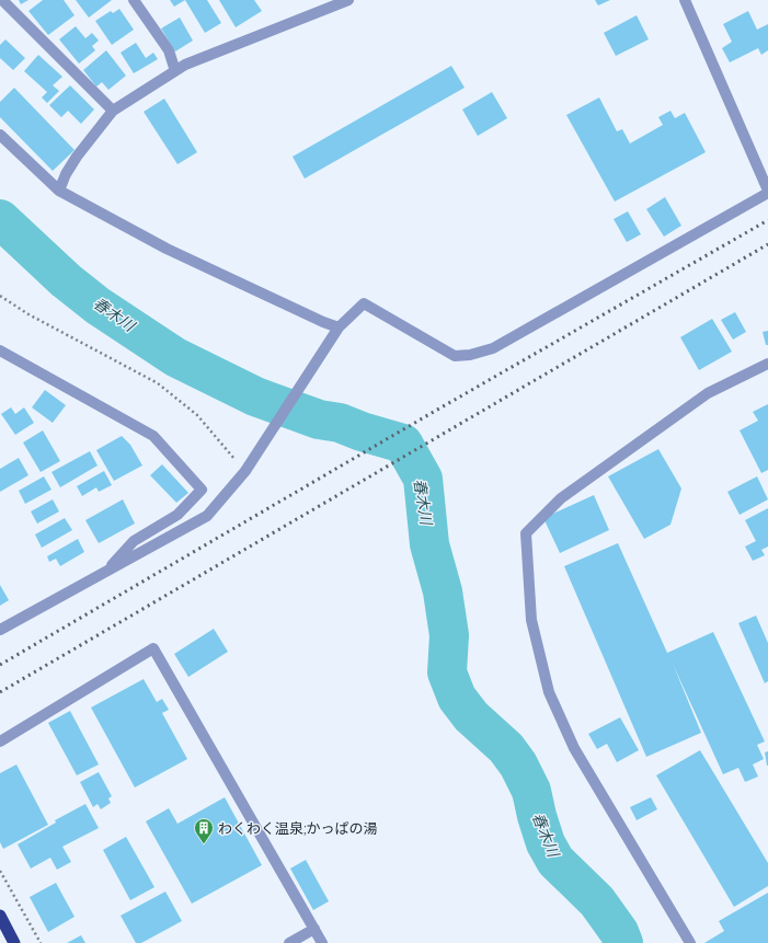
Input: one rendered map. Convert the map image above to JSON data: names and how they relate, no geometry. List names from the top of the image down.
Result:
{
  "water": ["春木川"],
  "places": {
    "building": ["わくわく温泉;かっぱの湯"]
  }
}
